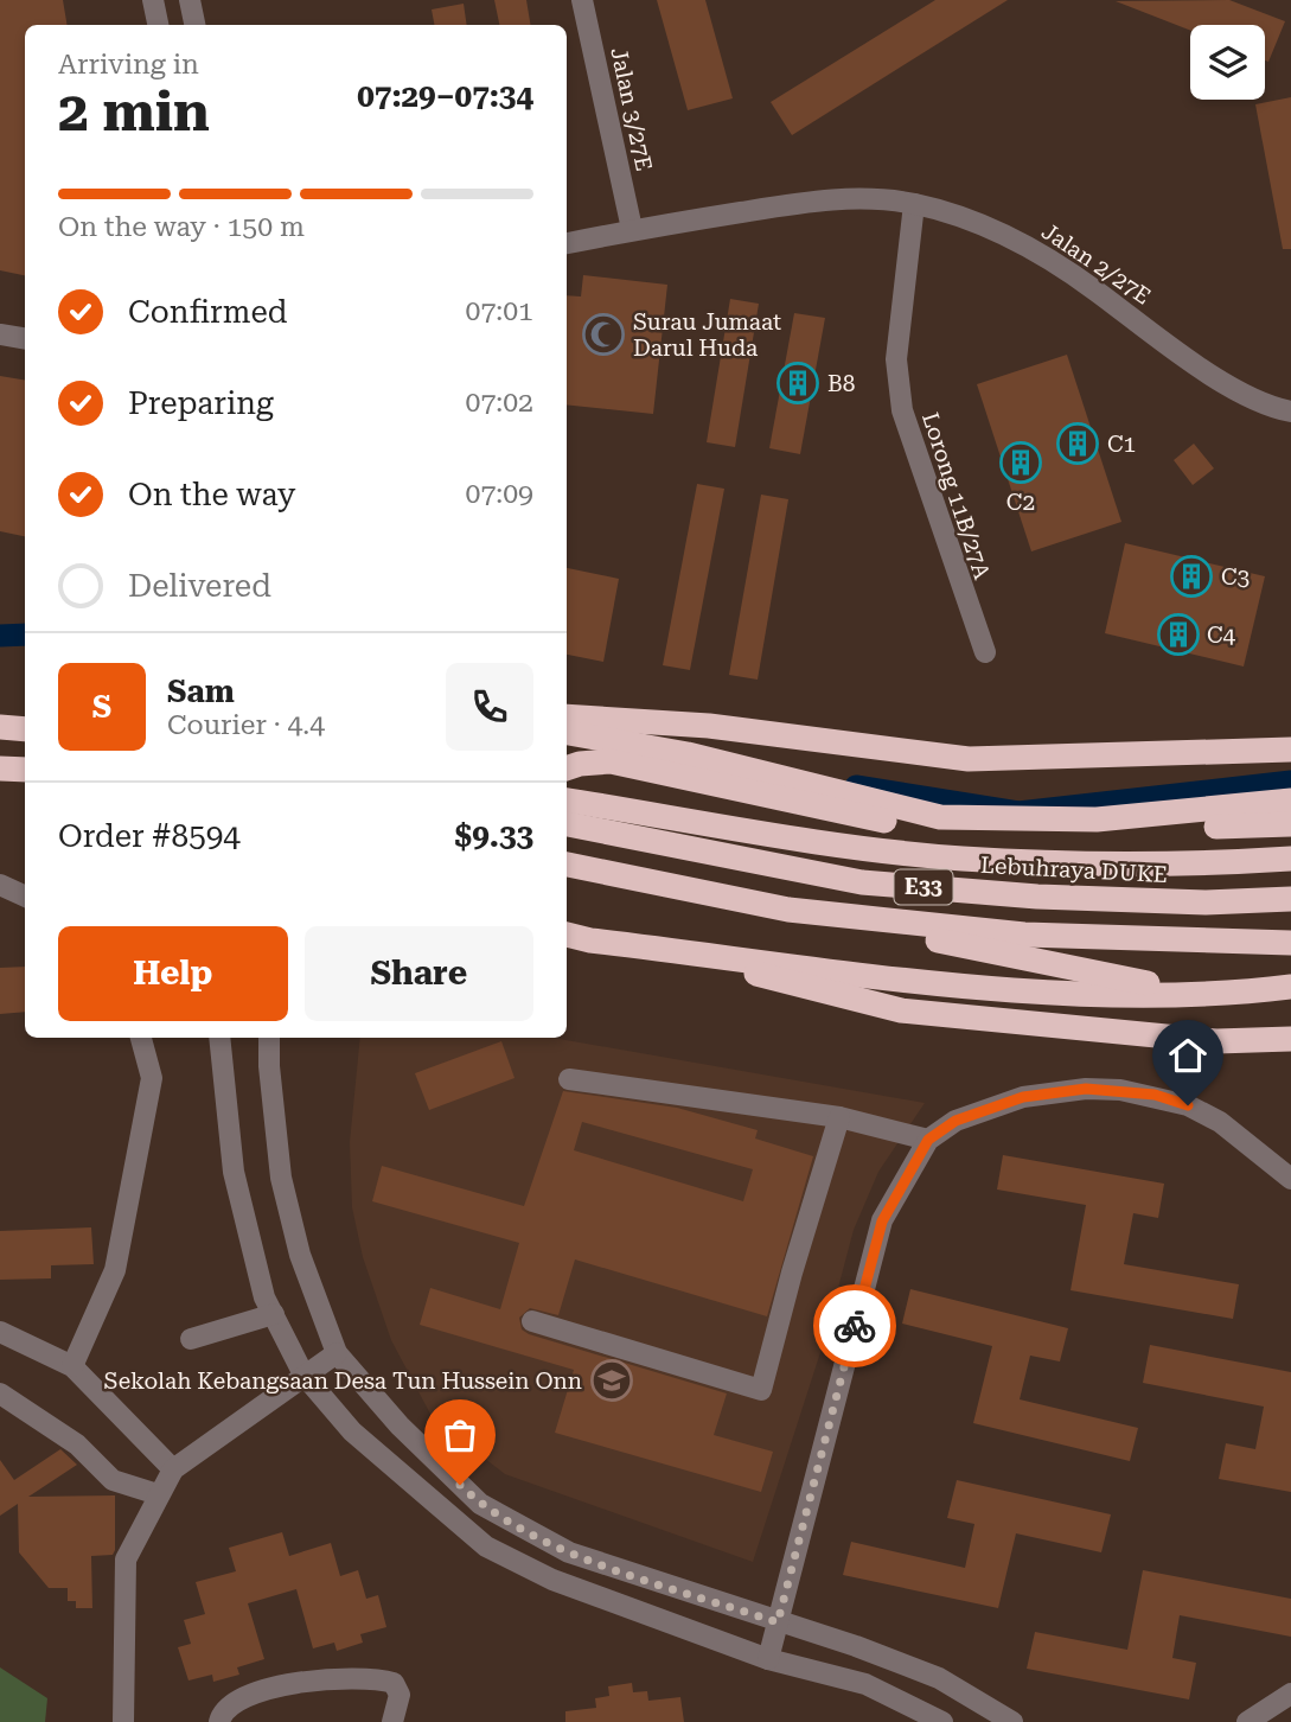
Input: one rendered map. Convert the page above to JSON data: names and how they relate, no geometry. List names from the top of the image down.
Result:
{
  "streets": {
    "highway": ["Lebuhraya DUKE", "E33"],
    "street": ["Jalan 3/27E", "Jalan 2/27E", "Lorong 11B/27A"]
  },
  "crossings": [
    ["Jalan 3/27E", "Jalan 2/27E"],
    ["Jalan 2/27E", "Lorong 11B/27A"]
  ],
  "places": {
    "mosque": ["Surau Jumaat Darul Huda"],
    "building": [
      "B8",
      "C1",
      "C2",
      "C3",
      "C4"
    ],
    "school or university": ["Sekolah Kebangsaan Desa Tun Hussein Onn"]
  },
  "page": {
    "heading": ["2 min", "Arriving in", "07:29–07:34"],
    "panel": [
      "Sam",
      "Courier · 4.4",
      "Order #8594",
      "$9.33"
    ],
    "bar": "On the way · 150 m",
    "list": [
      ["Confirmed", "07:01"],
      ["Preparing", "07:02"],
      ["On the way", "07:09"],
      "Delivered"
    ],
    "round": "S",
    "buttons": ["Help", "Share"]
  }
}
